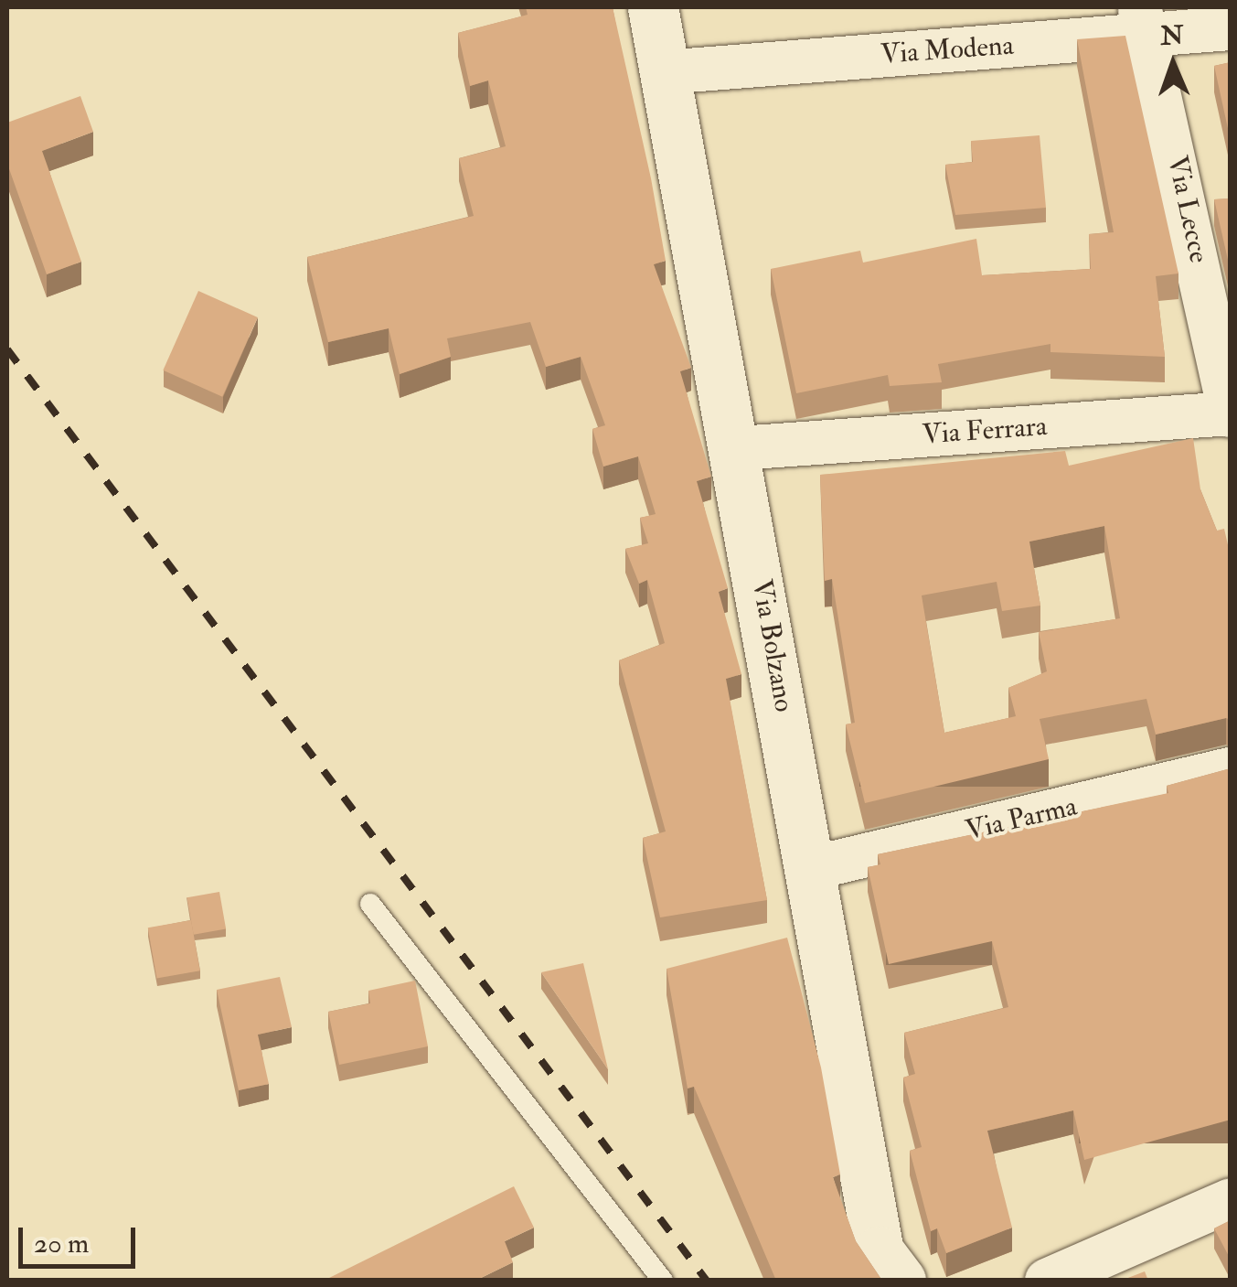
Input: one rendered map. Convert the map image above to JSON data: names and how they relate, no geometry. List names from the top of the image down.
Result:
{
  "streets": {
    "street": [
      "Via Modena",
      "Via Lecce",
      "Via Ferrara",
      "Via Bolzano",
      "Via Parma"
    ]
  },
  "crossings": [
    ["Via Modena", "Via Lecce"],
    ["Via Modena", "Via Bolzano"],
    ["Via Lecce", "Via Ferrara"],
    ["Via Ferrara", "Via Bolzano"],
    ["Via Bolzano", "Via Parma"]
  ],
  "scale_bar": "20 m",
  "north": "top"
}
